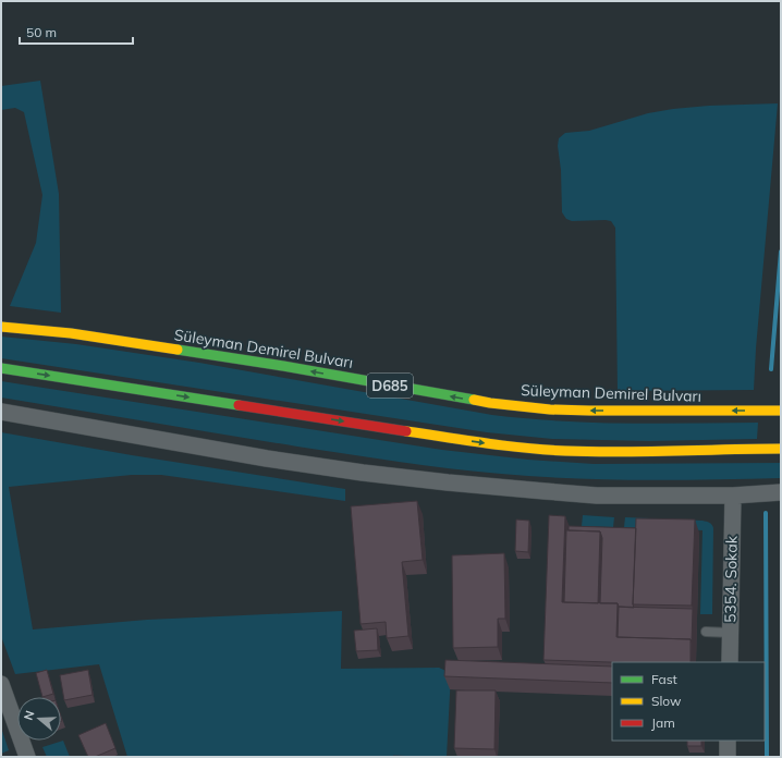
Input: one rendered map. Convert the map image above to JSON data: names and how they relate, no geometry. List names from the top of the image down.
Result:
{
  "streets": {
    "highway": ["Süleyman Demirel Bulvarı", "D685"],
    "street": ["5354. Sokak"]
  },
  "legend": ["Fast", "Slow", "Jam"],
  "scale_bar": "50 m",
  "north": "left"
}
